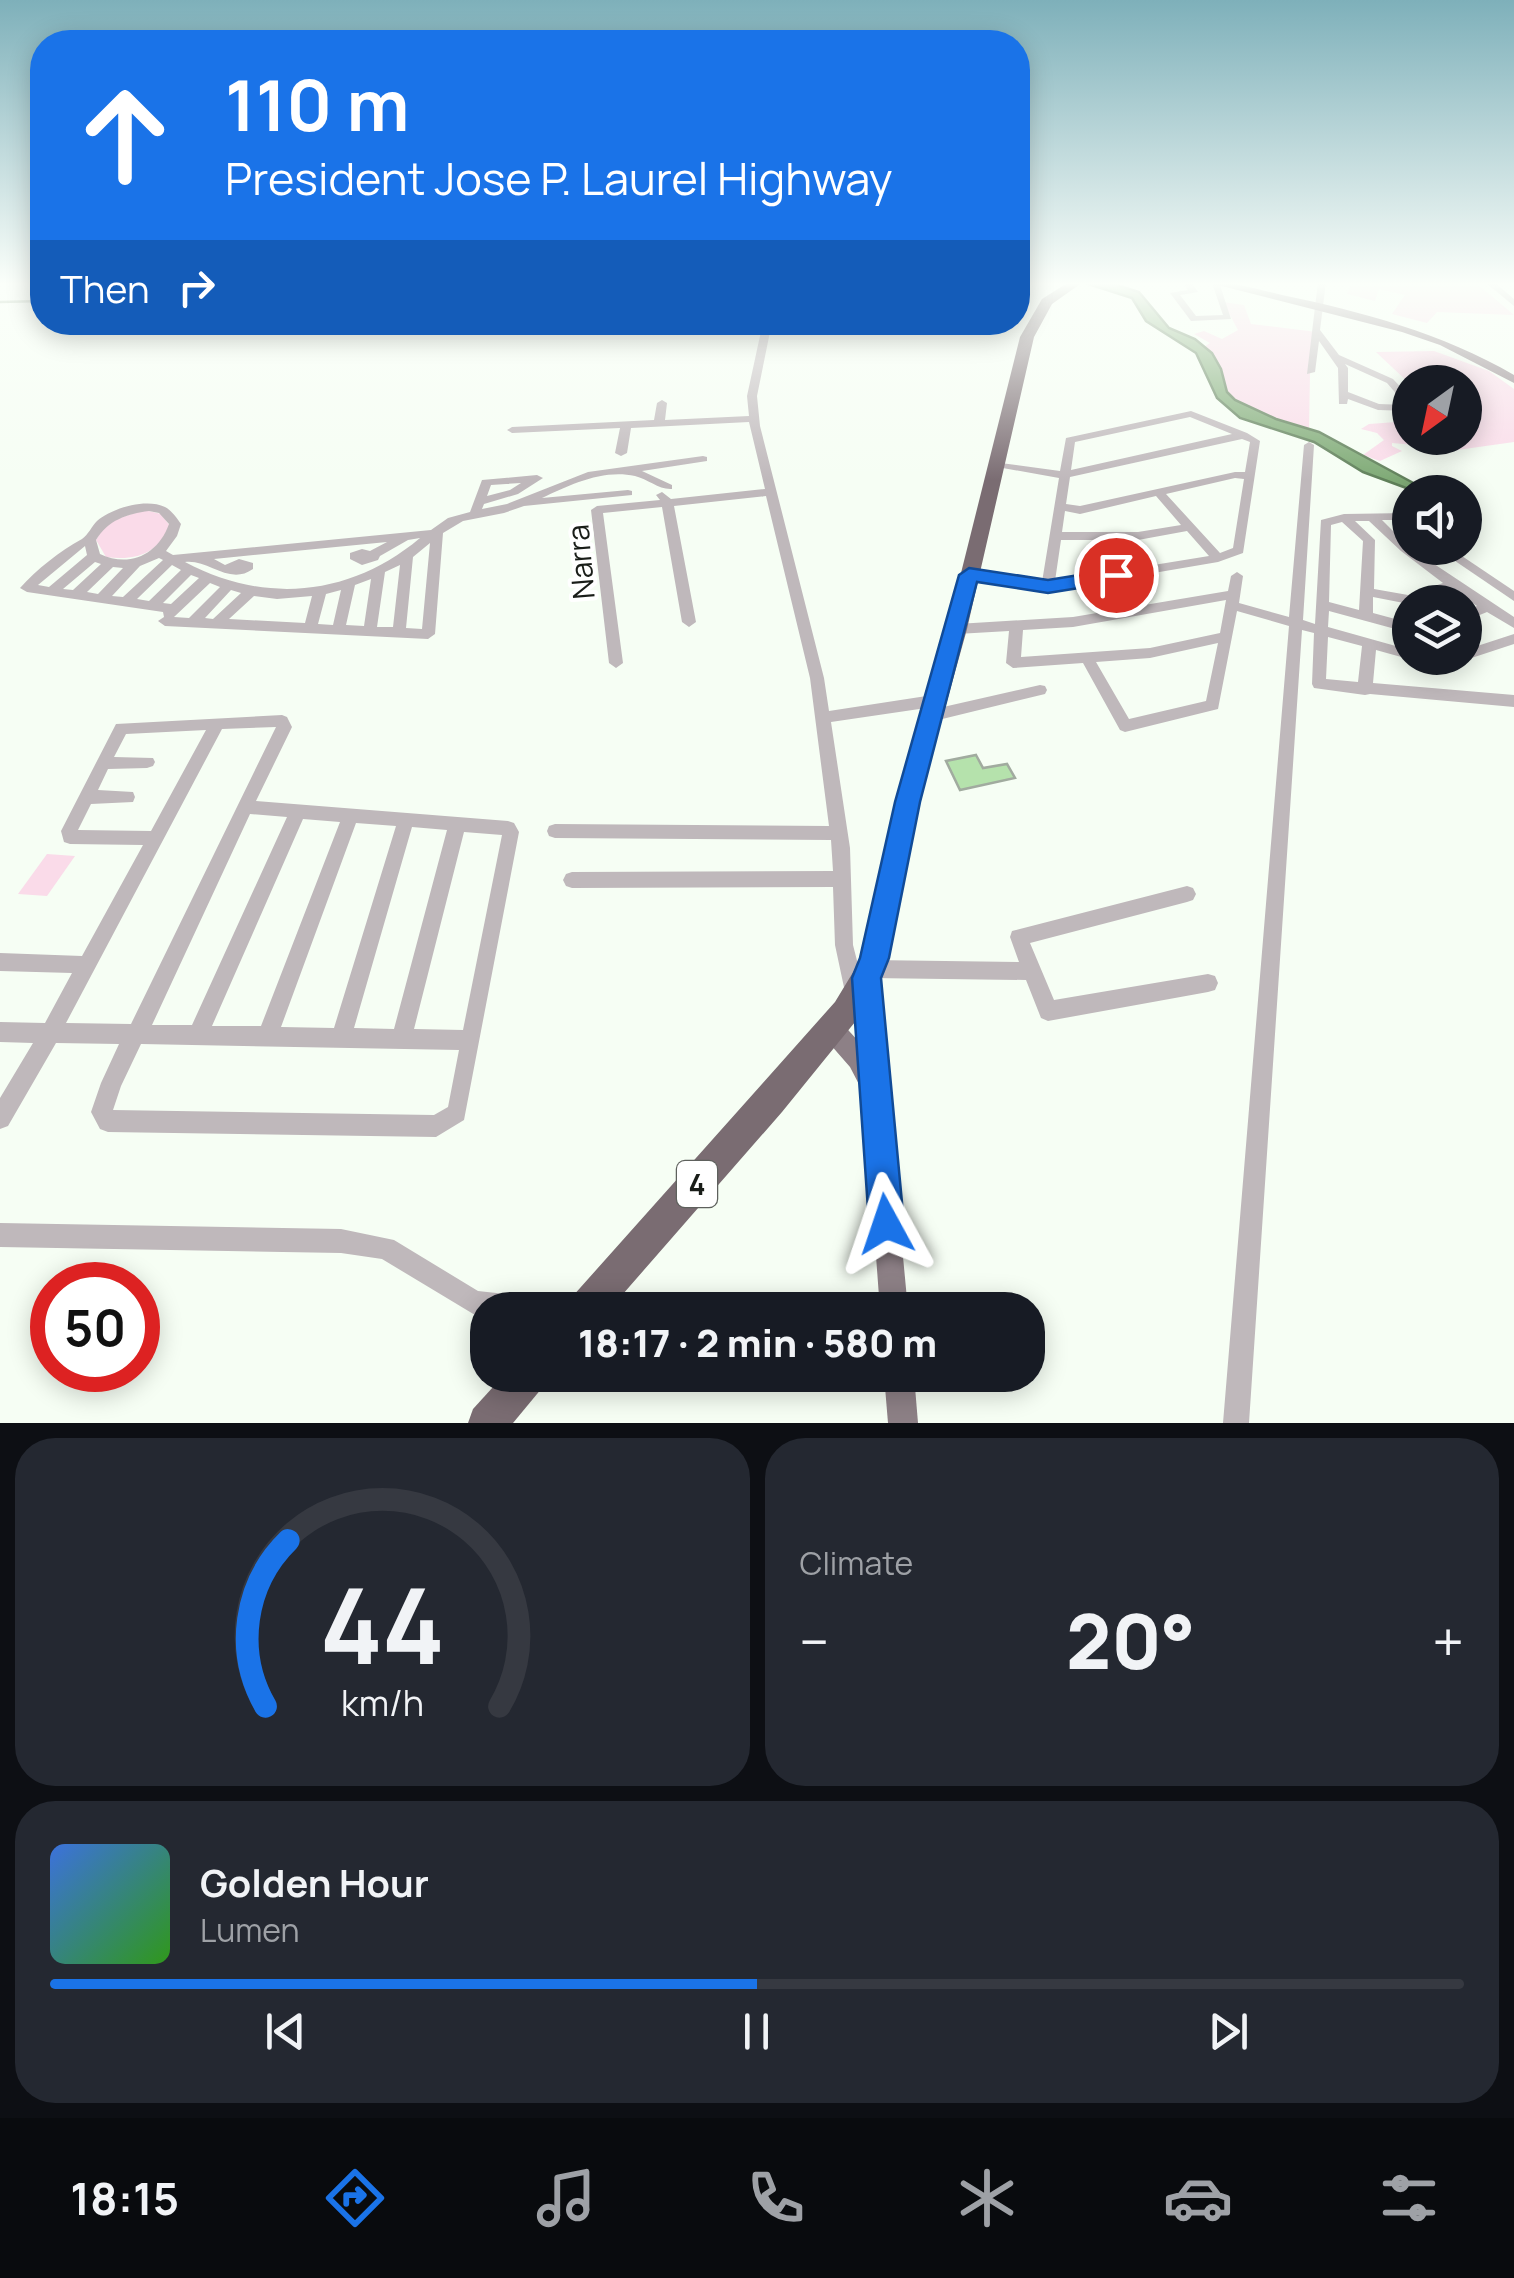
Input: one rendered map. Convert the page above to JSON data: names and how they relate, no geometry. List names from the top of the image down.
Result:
{
  "streets": {
    "highway": ["4"],
    "street": ["Narra"]
  },
  "north": "bottom left",
  "page": {
    "turn": ["110 m", "President Jose P. Laurel Highway"],
    "then": "Then",
    "limit": "50",
    "trip": "18:17 · 2 min · 580 m",
    "tile": "Climate",
    "heat": ["−", "20°", "+"],
    "song": ["Golden Hour", "Lumen"],
    "tabs": "18:15",
    "gauge": ["44", "km/h"]
  }
}
